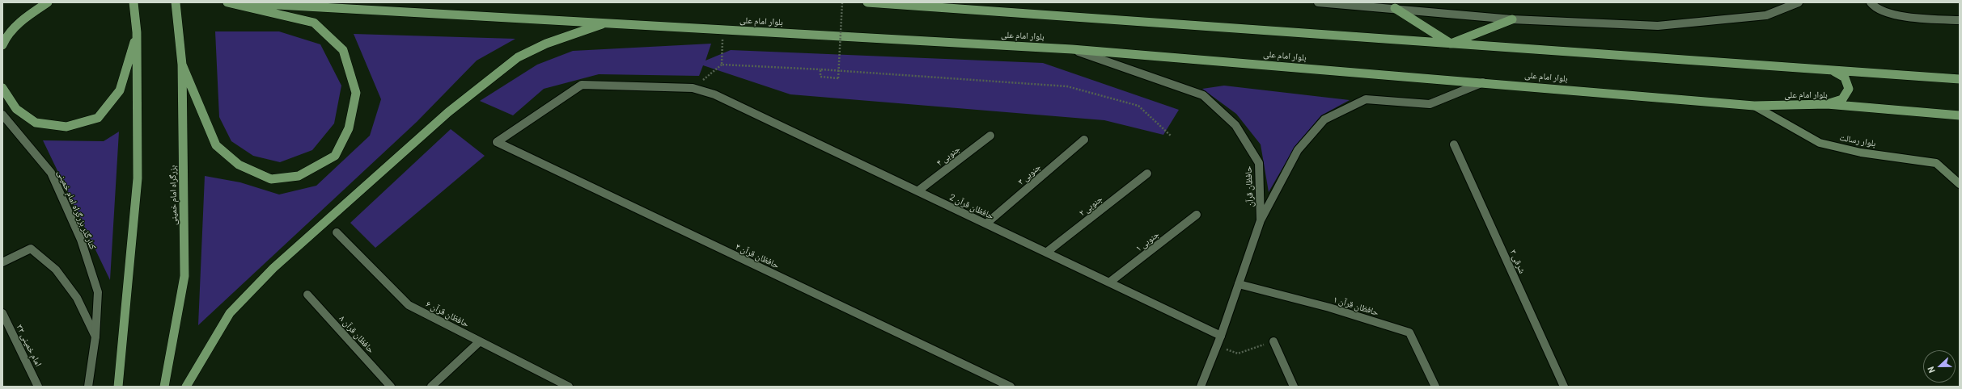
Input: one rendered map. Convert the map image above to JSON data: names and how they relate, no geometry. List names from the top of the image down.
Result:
{
  "streets": {
    "highway": ["بلوار امام علی", "بزرگراه امام خمینی"],
    "main road": ["بلوار رسالت"],
    "street": [
      "جنوبی ۴",
      "جنوبی ۳",
      "حافظان قرآن",
      "جنوبی ۲",
      "حافظان قرآن 2",
      "کنارگذر بزرگراه امام خمینی",
      "جنوبی ۱",
      "حافظان قرآن ۴",
      "۳ شرقی",
      "حافظان قرآن ۱",
      "حافظان قرآن ۶",
      "حافظان قرآن ۸",
      "امام خمینی ۳۲"
    ]
  },
  "crossings": [
    ["بلوار امام علی", "بلوار رسالت"],
    ["بلوار امام علی", "حافظان قرآن"],
    ["جنوبی ۴", "حافظان قرآن 2"],
    ["جنوبی ۳", "حافظان قرآن 2"],
    ["حافظان قرآن", "حافظان قرآن 2"],
    ["حافظان قرآن", "حافظان قرآن ۱"],
    ["جنوبی ۲", "حافظان قرآن 2"],
    ["حافظان قرآن 2", "جنوبی ۱"],
    ["حافظان قرآن 2", "حافظان قرآن ۴"]
  ],
  "north": "left"
}
